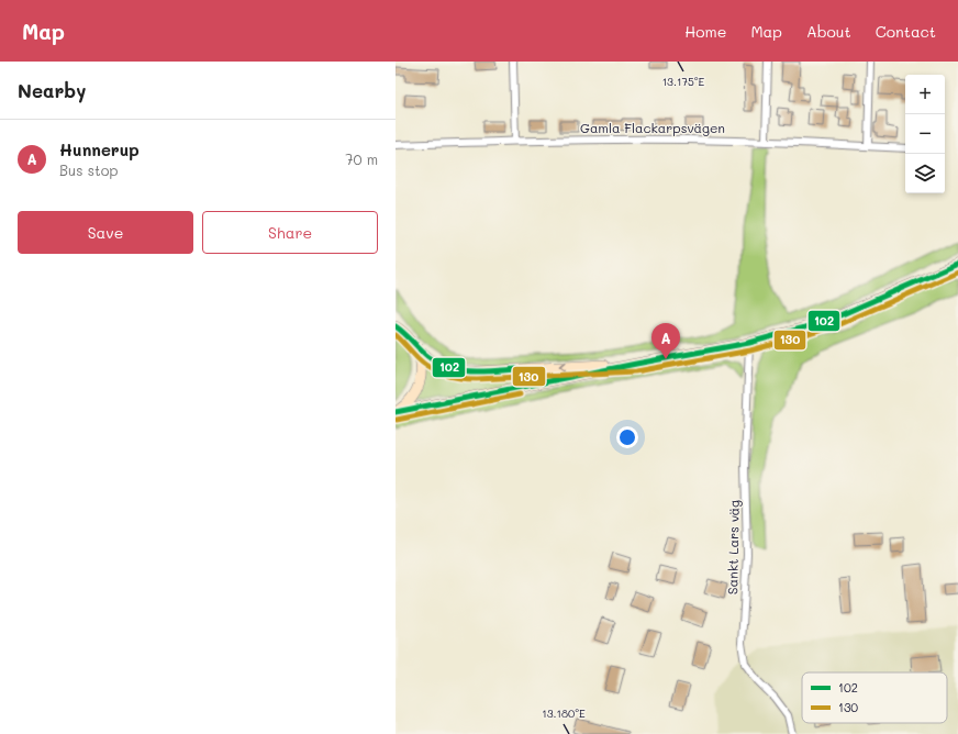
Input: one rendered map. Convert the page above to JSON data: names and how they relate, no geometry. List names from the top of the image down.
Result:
{
  "streets": {
    "street": ["Gamla Flackarpsvägen", "Sankt Lars väg"]
  },
  "lines": ["transit line 102", "transit line 130"],
  "legend": ["102", "130"],
  "page": {
    "header": "Map",
    "nav": [
      "Home",
      "Map",
      "About",
      "Contact"
    ],
    "heading": "Nearby",
    "map_buttons": ["+", "−"],
    "list": [
      {
        "mark": "A",
        "name": "Hunnerup",
        "note": "Bus stop",
        "value": "70 m"
      }
    ],
    "buttons": ["Save", "Share"],
    "pins": "A"
  },
  "coordinates": ["13.175°E", "13.180°E"]
}
